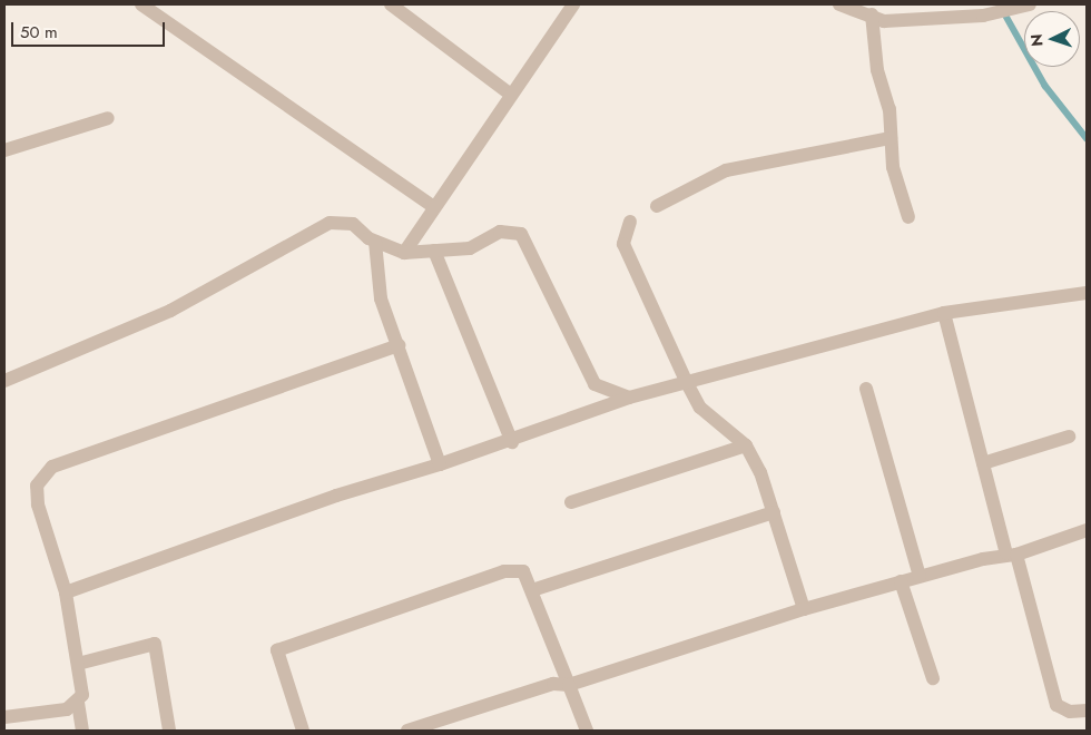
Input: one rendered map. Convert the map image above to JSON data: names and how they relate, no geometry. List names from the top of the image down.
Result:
{
  "scale_bar": "50 m",
  "north": "left"
}
